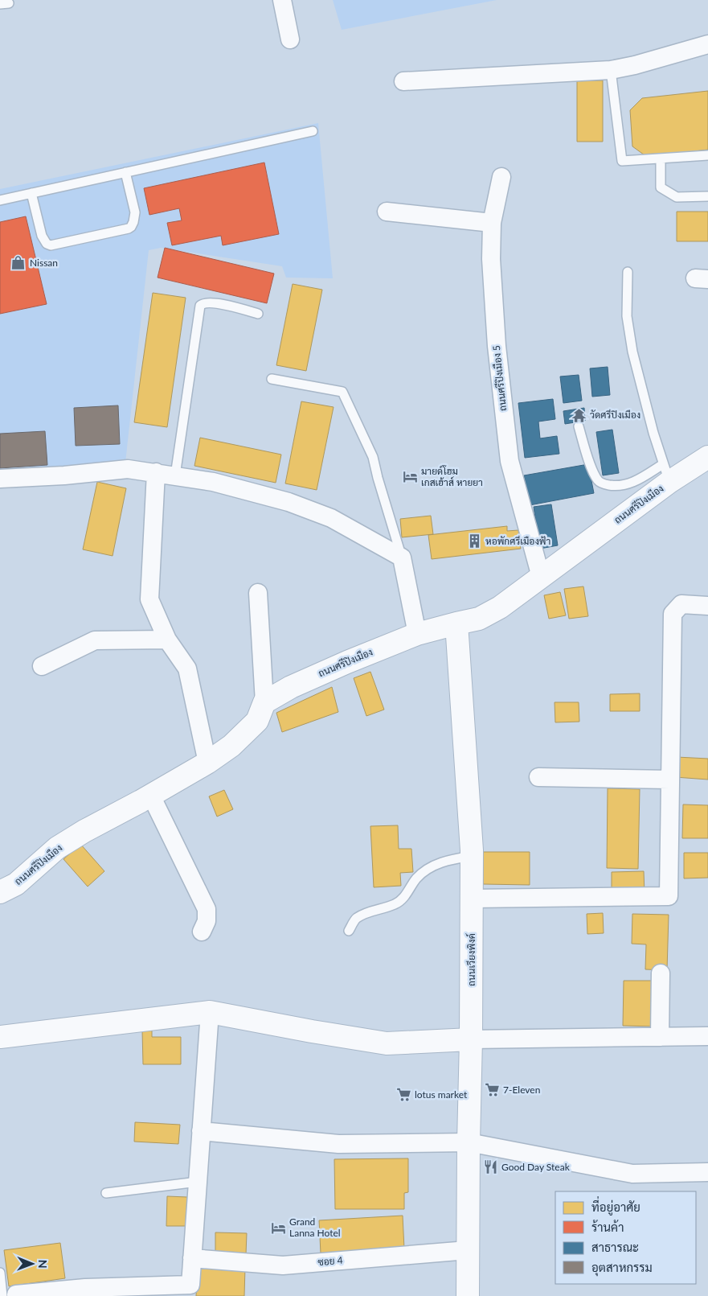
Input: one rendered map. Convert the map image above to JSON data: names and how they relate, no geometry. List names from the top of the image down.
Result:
{
  "streets": {
    "street": [
      "ถนนศรีปิงเมือง 5",
      "ถนนศรีปิงเมือง",
      "ถนนเวียงพิงค์",
      "ซอย 4"
    ]
  },
  "crossings": [
    ["ถนนศรีปิงเมือง 5", "ถนนศรีปิงเมือง"],
    ["ถนนศรีปิงเมือง", "ถนนเวียงพิงค์"],
    ["ถนนเวียงพิงค์", "ซอย 4"]
  ],
  "places": {
    "shop": ["Nissan"],
    "temple": ["วัดศรีปิงเมือง"],
    "hotel": ["มายด์โฮม เกสเฮ้าส์ หายยา", "Grand Lanna Hotel"],
    "building": ["หอพักศรีเมืองฟ้า"],
    "supermarket": ["7-Eleven", "lotus market"],
    "restaurant": ["Good Day Steak"]
  },
  "legend": [
    "ที่อยู่อาศัย",
    "ร้านค้า",
    "สาธารณะ",
    "อุตสาหกรรม"
  ],
  "north": "right"
}
